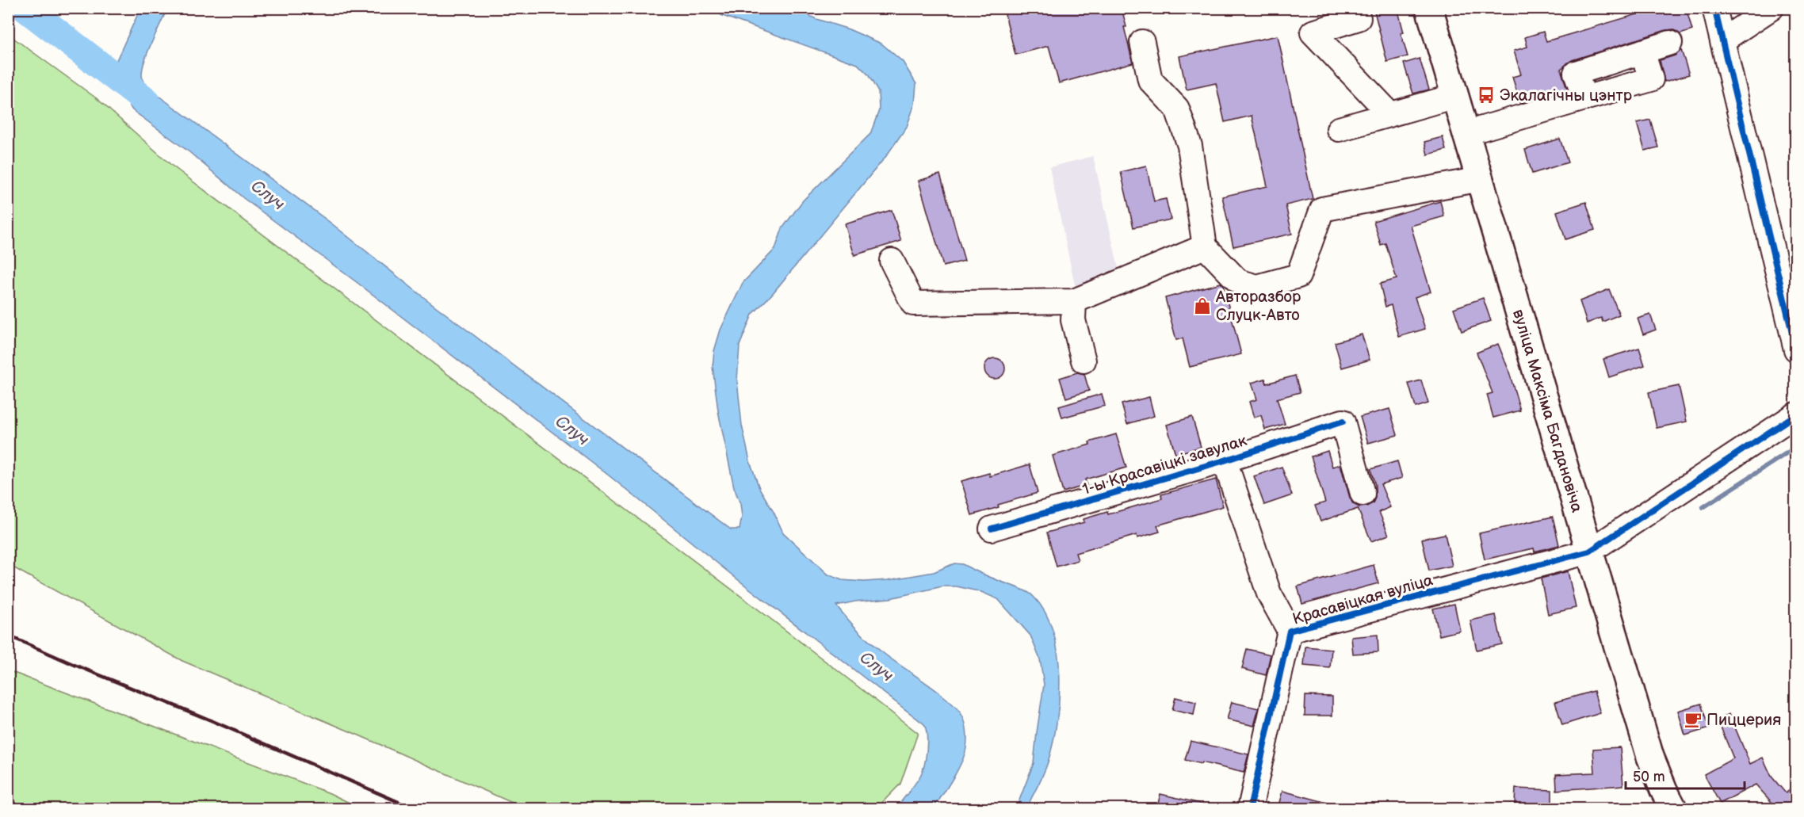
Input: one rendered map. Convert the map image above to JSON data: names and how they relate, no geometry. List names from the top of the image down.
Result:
{
  "streets": {
    "main road": ["вуліца Максіма Багдановіча"],
    "street": ["1-ы Красавіцкі завулак", "Красавіцкая вуліца"]
  },
  "crossings": [
    ["вуліца Максіма Багдановіча", "Красавіцкая вуліца"],
    ["1-ы Красавіцкі завулак", "Красавіцкая вуліца"]
  ],
  "water": ["Случ"],
  "places": {
    "bus stop": ["Экалагічны цэнтр"],
    "shop": ["Авторазбор Слуцк-Авто"],
    "cafe": ["Пиццерия"]
  },
  "scale_bar": "50 m"
}
